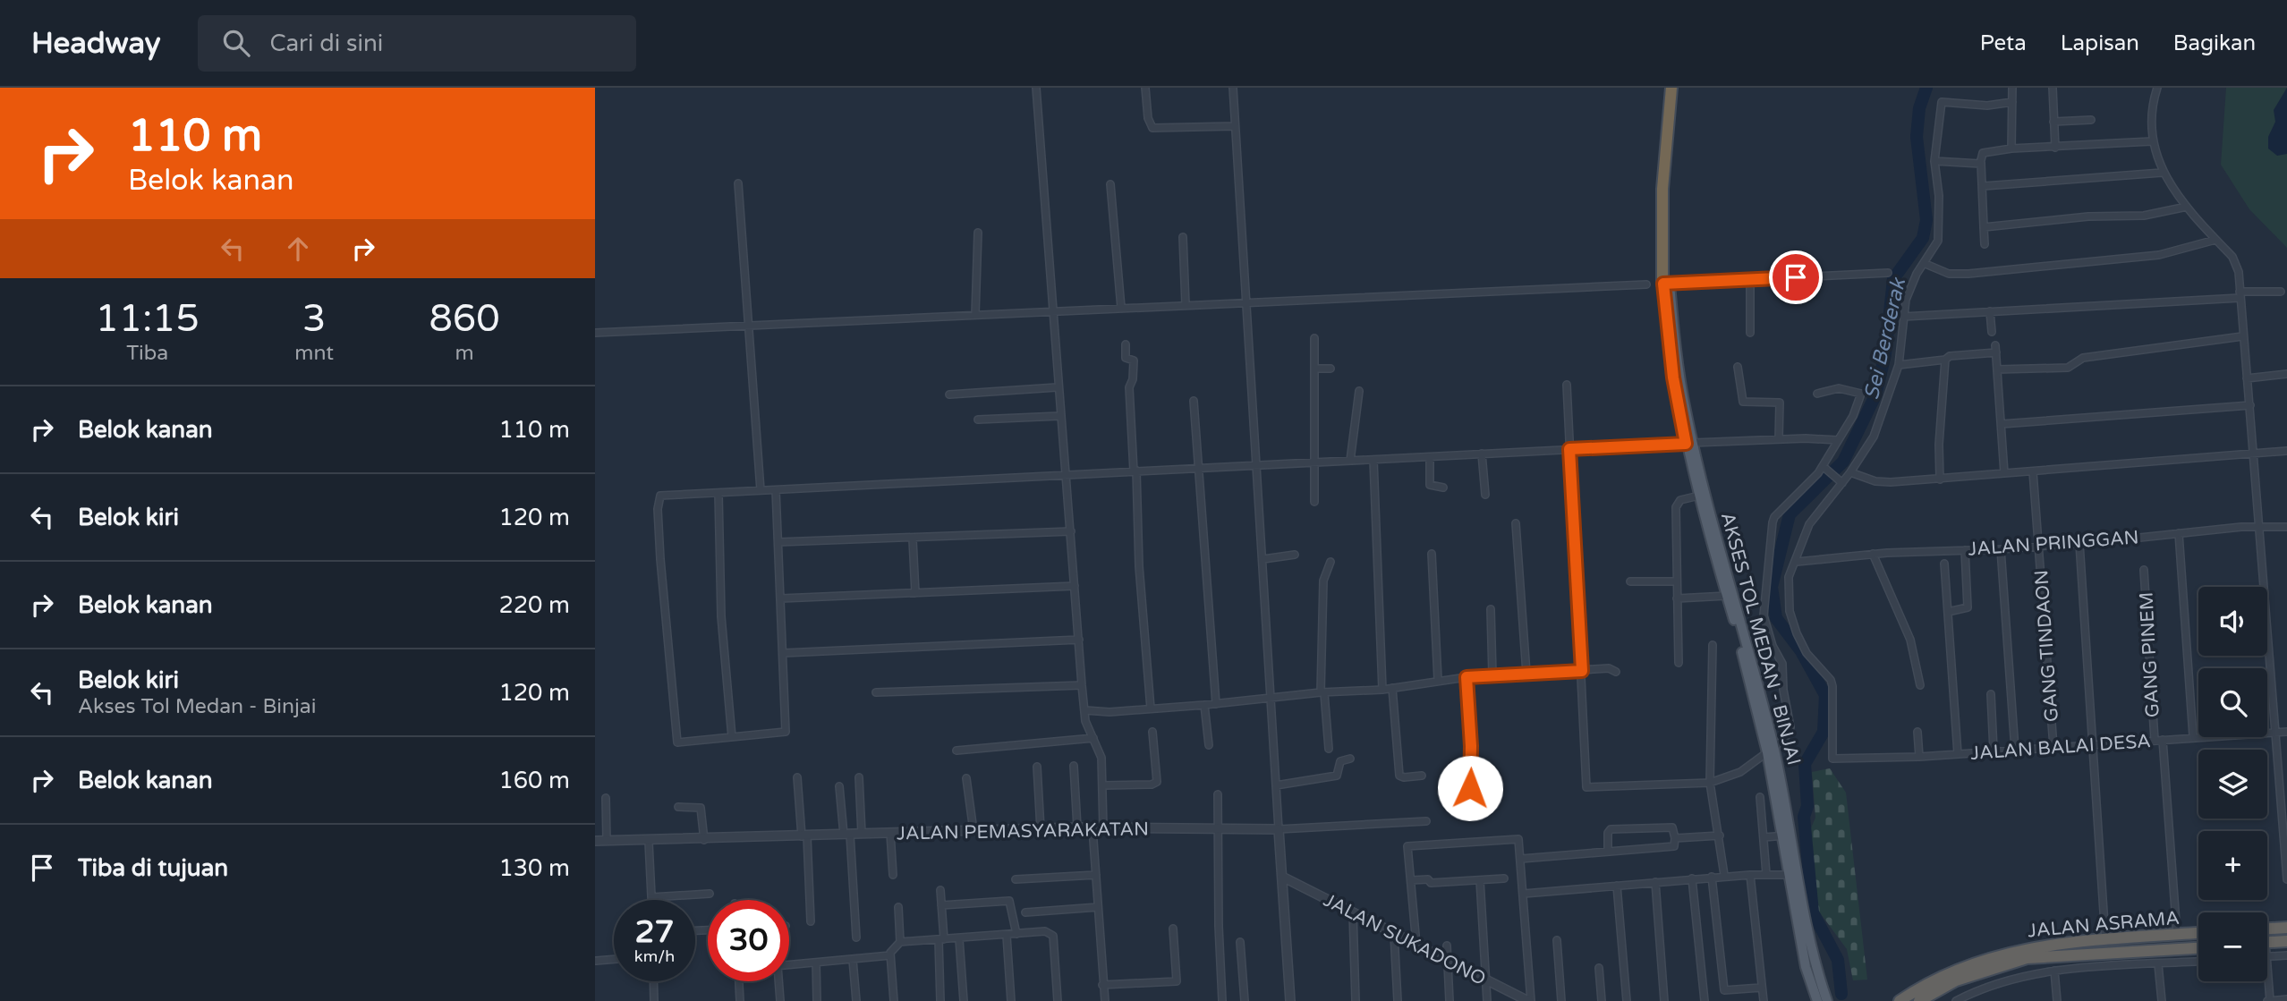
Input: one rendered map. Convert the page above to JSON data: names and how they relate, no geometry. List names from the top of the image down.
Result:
{
  "streets": {
    "highway": ["JALAN ASRAMA"],
    "main road": ["AKSES TOL MEDAN - BINJAI"],
    "street": [
      "JALAN PRINGGAN",
      "GANG TINDAON",
      "GANG PINEM",
      "JALAN BALAI DESA",
      "JALAN PEMASYARAKATAN",
      "JALAN SUKADONO"
    ]
  },
  "crossings": [
    ["JALAN PRINGGAN", "GANG TINDAON"],
    ["JALAN PRINGGAN", "JALAN BALAI DESA"],
    ["GANG TINDAON", "JALAN BALAI DESA"],
    ["GANG PINEM", "JALAN BALAI DESA"]
  ],
  "water": ["Sei Berderak"],
  "page": {
    "header": "Headway",
    "search": "Cari di sini",
    "nav": ["Peta", "Lapisan", "Bagikan"],
    "turn": ["110 m", "Belok kanan"],
    "eta": [
      "11:15",
      "Tiba",
      "3",
      "mnt",
      "860",
      "m"
    ],
    "list": [
      {
        "name": "Belok kanan",
        "value": "110 m"
      },
      {
        "name": "Belok kiri",
        "value": "120 m"
      },
      {
        "name": "Belok kanan",
        "value": "220 m"
      },
      {
        "name": "Belok kiri",
        "note": "Akses Tol Medan - Binjai",
        "value": "120 m"
      },
      {
        "name": "Belok kanan",
        "value": "160 m"
      },
      {
        "name": "Tiba di tujuan",
        "value": "130 m"
      }
    ],
    "map_buttons": ["+", "−"],
    "speed": "27 km/h",
    "limit": "30"
  }
}
